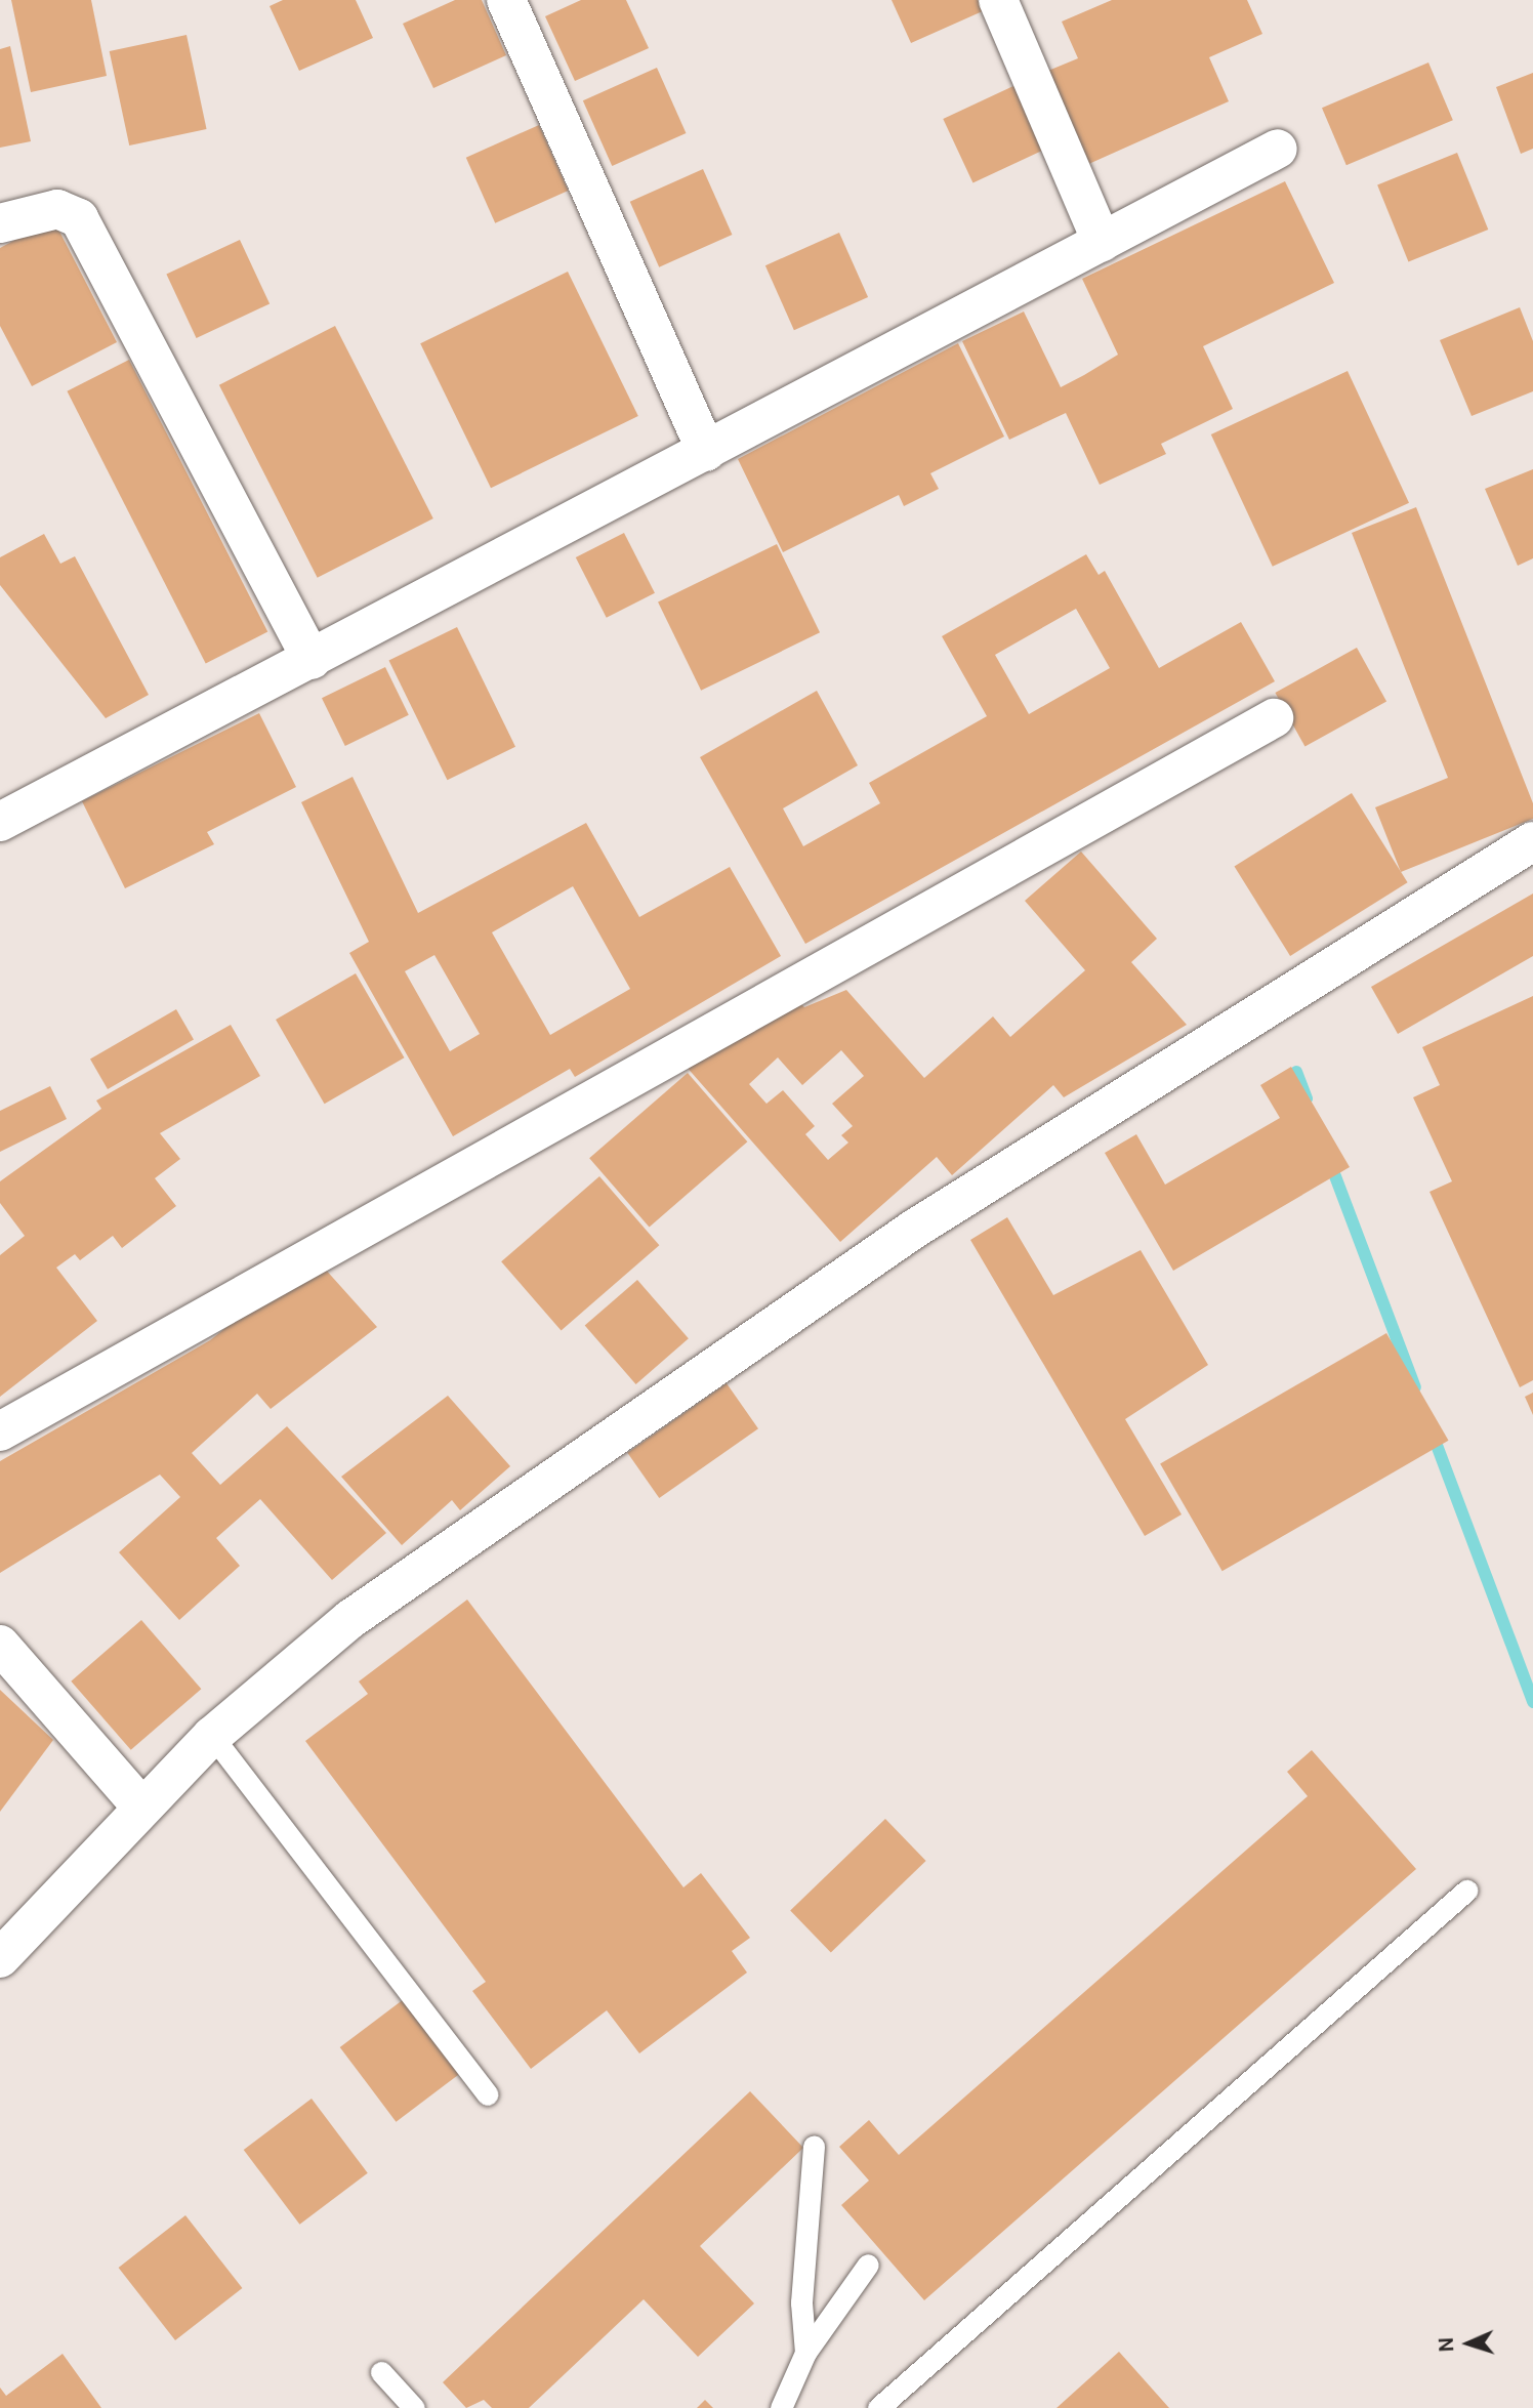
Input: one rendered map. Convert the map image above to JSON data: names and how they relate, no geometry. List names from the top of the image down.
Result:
{
  "north": "left"
}
